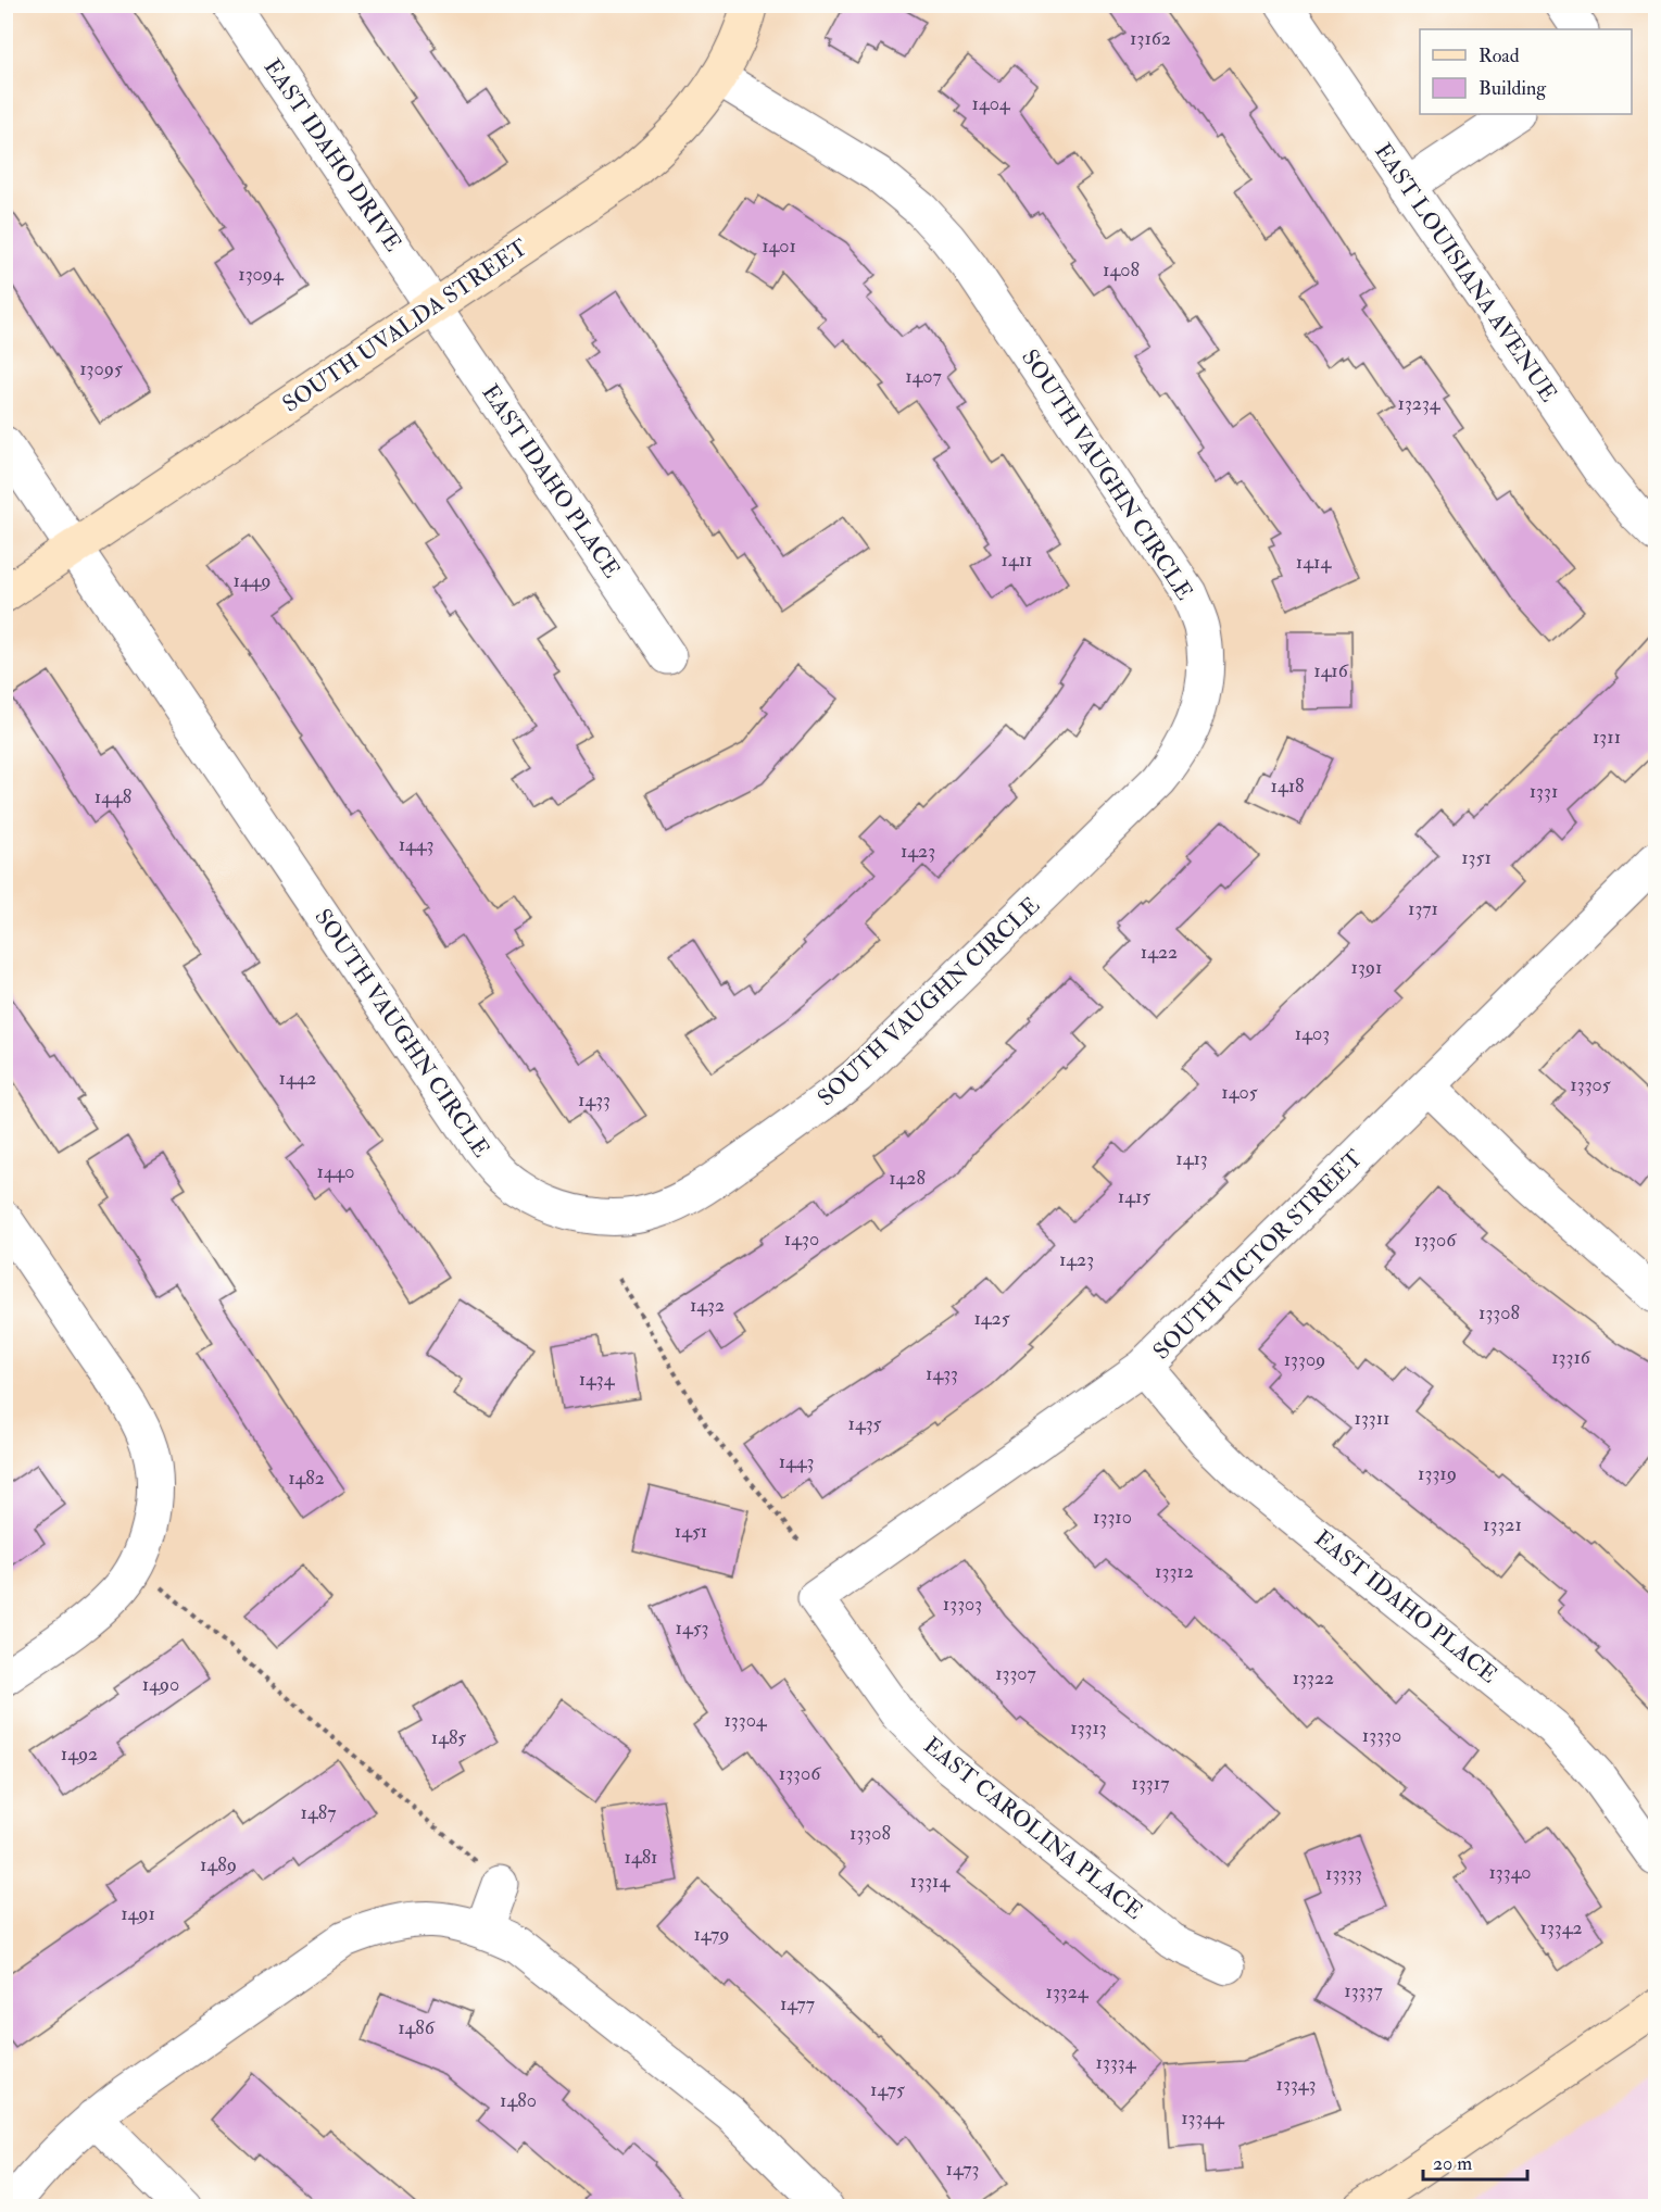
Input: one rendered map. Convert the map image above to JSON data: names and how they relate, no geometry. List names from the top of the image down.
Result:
{
  "streets": {
    "street": [
      "EAST IDAHO DRIVE",
      "EAST LOUISIANA AVENUE",
      "SOUTH UVALDA STREET",
      "SOUTH VAUGHN CIRCLE",
      "EAST IDAHO PLACE",
      "SOUTH VICTOR STREET",
      "EAST CAROLINA PLACE"
    ]
  },
  "crossings": [
    ["EAST IDAHO DRIVE", "SOUTH UVALDA STREET"],
    ["EAST IDAHO DRIVE", "EAST IDAHO PLACE"],
    ["SOUTH UVALDA STREET", "SOUTH VAUGHN CIRCLE"],
    ["SOUTH UVALDA STREET", "EAST IDAHO PLACE"],
    ["EAST IDAHO PLACE", "SOUTH VICTOR STREET"],
    ["SOUTH VICTOR STREET", "EAST CAROLINA PLACE"]
  ],
  "house_numbers": [
    "13162",
    "1404",
    "1401",
    "1408",
    "13094",
    "13095",
    "1407",
    "13234",
    "1411",
    "1414",
    "1449",
    "1416",
    "1311",
    "1418",
    "1331",
    "1448",
    "1443",
    "1423",
    "1351",
    "1371",
    "1422",
    "1391",
    "1403",
    "1442",
    "13305",
    "1405",
    "1433",
    "1413",
    "1440",
    "1428",
    "1415",
    "1430",
    "13306",
    "1423",
    "1432",
    "13308",
    "1425",
    "13316",
    "13309",
    "1433",
    "1434",
    "13311",
    "1435",
    "1443",
    "13319",
    "1482",
    "13310",
    "13321",
    "1451",
    "13312",
    "13303",
    "1453",
    "13307",
    "13322",
    "1490",
    "13304",
    "13313",
    "13330",
    "1485",
    "1492",
    "13306",
    "13317",
    "1487",
    "13308",
    "1481",
    "1489",
    "13340",
    "13333",
    "13314",
    "1491",
    "13342",
    "1479",
    "13337",
    "13324",
    "1477",
    "1486",
    "13334",
    "13343",
    "1475",
    "1480",
    "13344",
    "1473"
  ],
  "legend": ["Road", "Building"],
  "scale_bar": "20 m"
}
